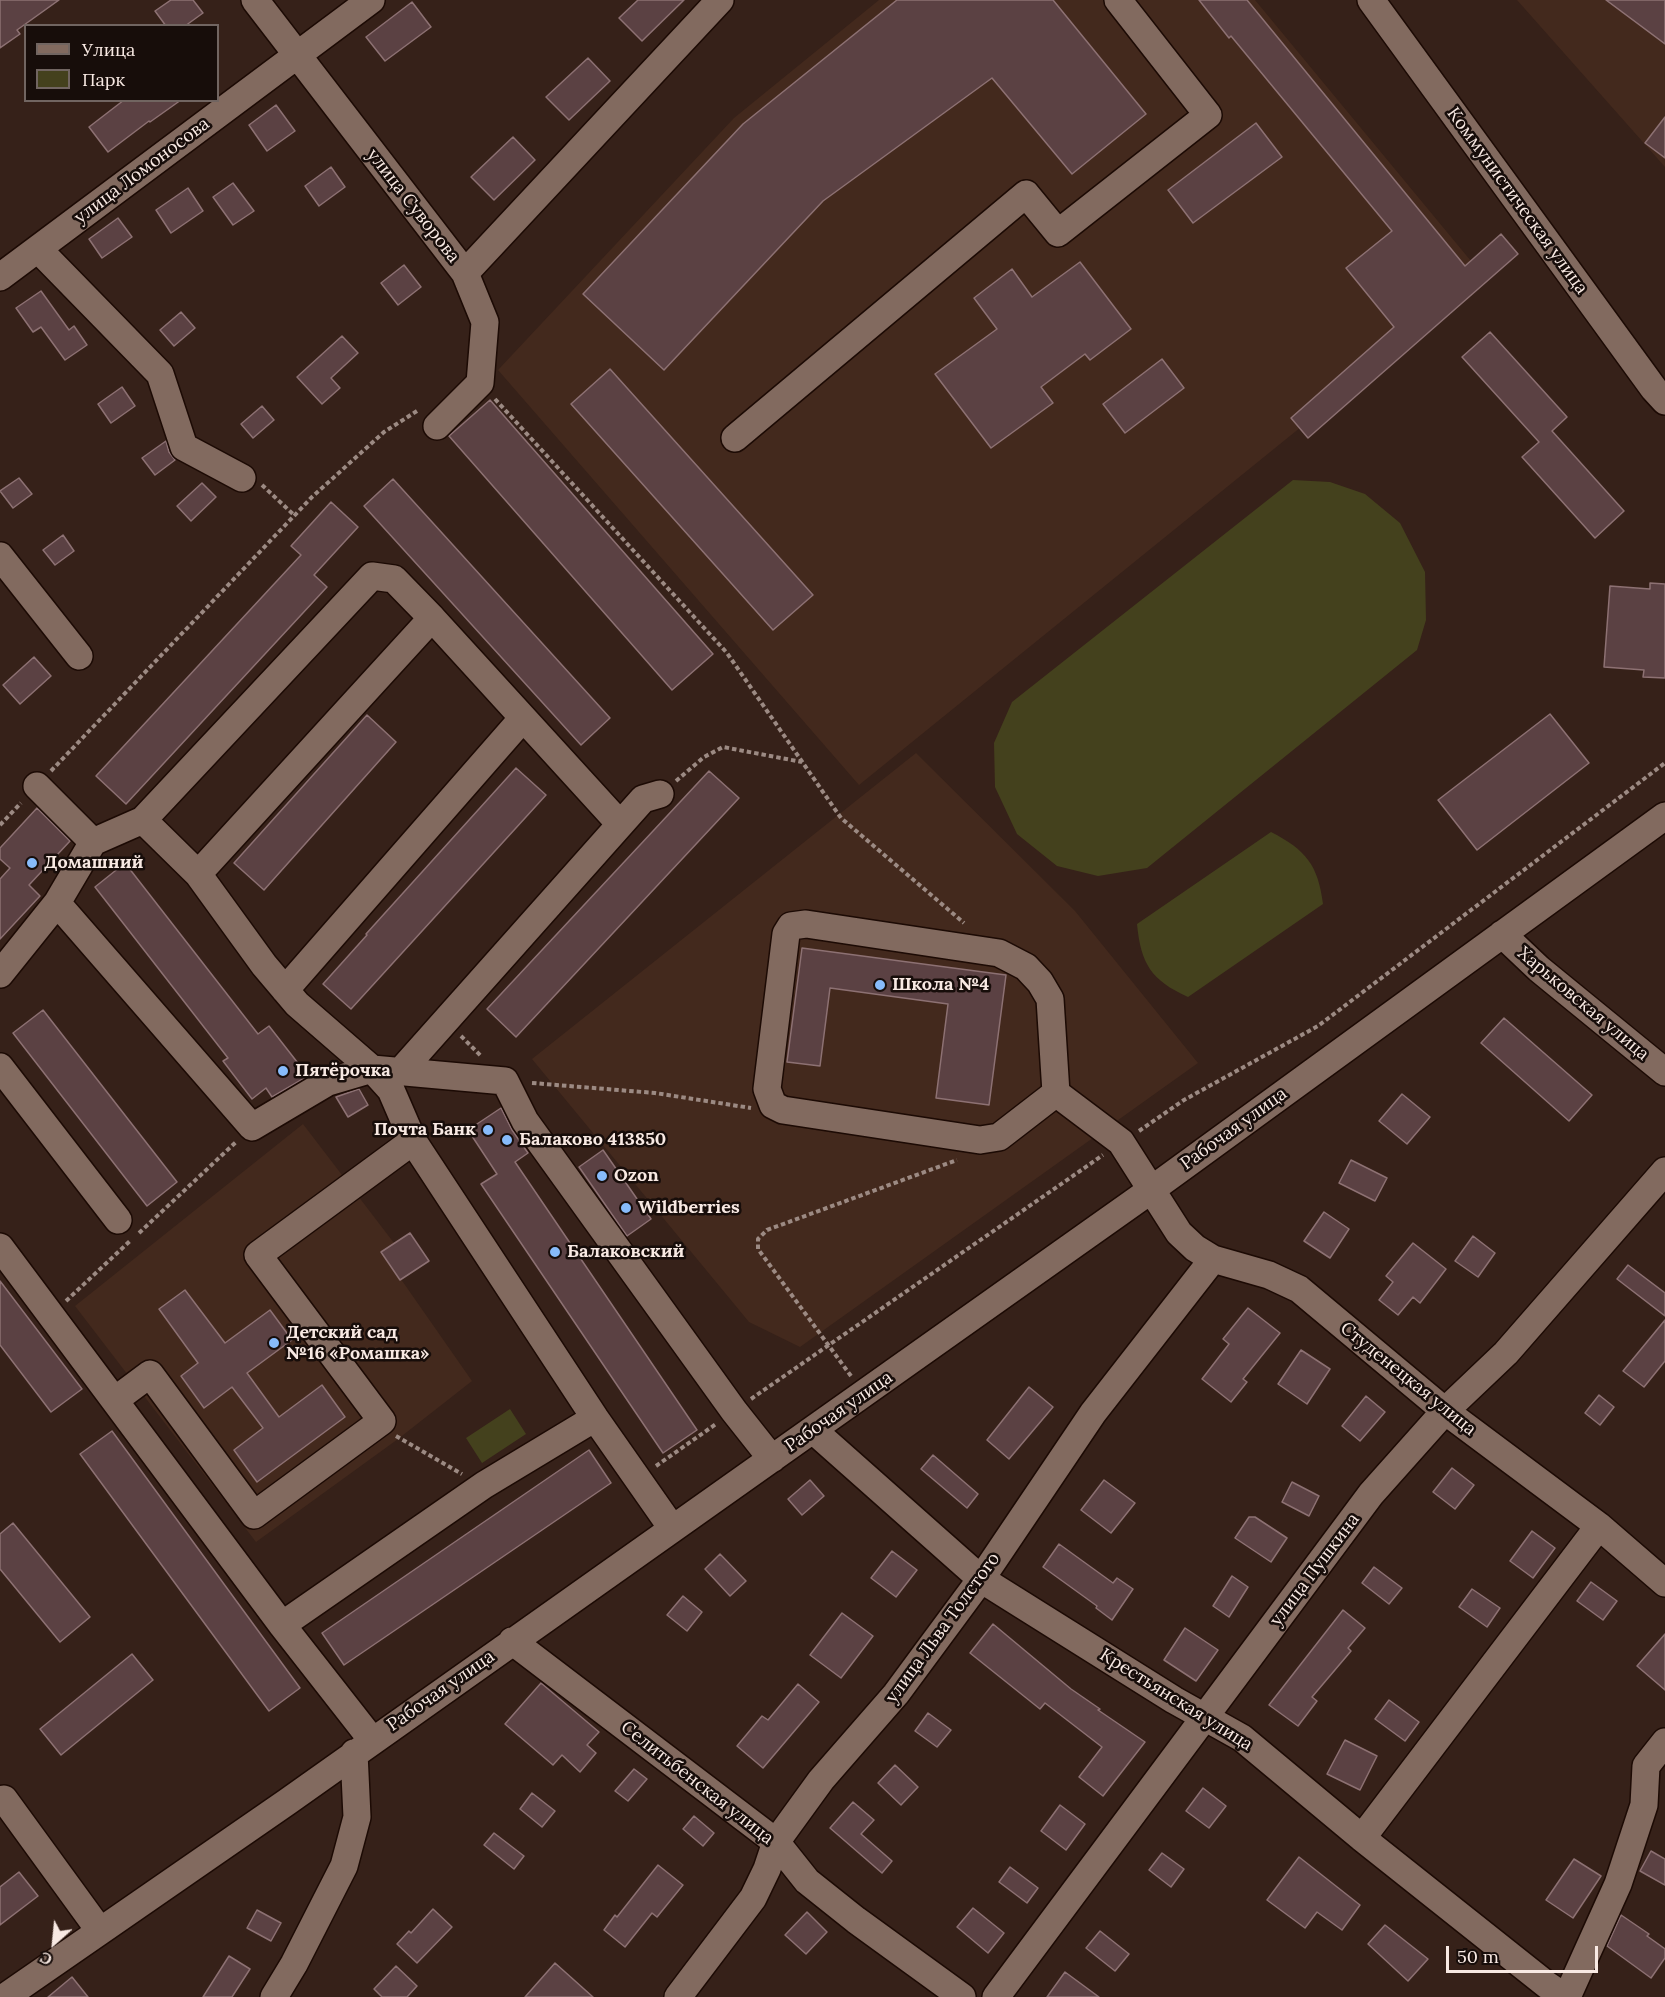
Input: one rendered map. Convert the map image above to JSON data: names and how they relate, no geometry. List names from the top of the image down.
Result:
{
  "streets": {
    "street": [
      "улица Ломоносова",
      "Коммунистическая улица",
      "улица Суворова",
      "Харьковская улица",
      "Рабочая улица",
      "Студенецкая улица",
      "улица Пушкина",
      "улица Льва Толстого",
      "Крестьянская улица",
      "Селитьбенская улица"
    ]
  },
  "crossings": [
    ["улица Ломоносова", "улица Суворова"],
    ["Харьковская улица", "Рабочая улица"],
    ["Рабочая улица", "Студенецкая улица"],
    ["Рабочая улица", "Крестьянская улица"],
    ["Рабочая улица", "Селитьбенская улица"],
    ["Студенецкая улица", "улица Пушкина"],
    ["Студенецкая улица", "улица Льва Толстого"],
    ["улица Пушкина", "Крестьянская улица"],
    ["улица Льва Толстого", "Крестьянская улица"],
    ["улица Льва Толстого", "Селитьбенская улица"]
  ],
  "places": [
    "Домашний",
    "Школа №4",
    "Пятёрочка",
    "Почта Банк",
    "Балаково 413850",
    "Ozon",
    "Wildberries",
    "Балаковский",
    "Детский сад №16 «Ромашка»"
  ],
  "legend": ["Улица", "Парк"],
  "scale_bar": "50 m",
  "north": "bottom left"
}
